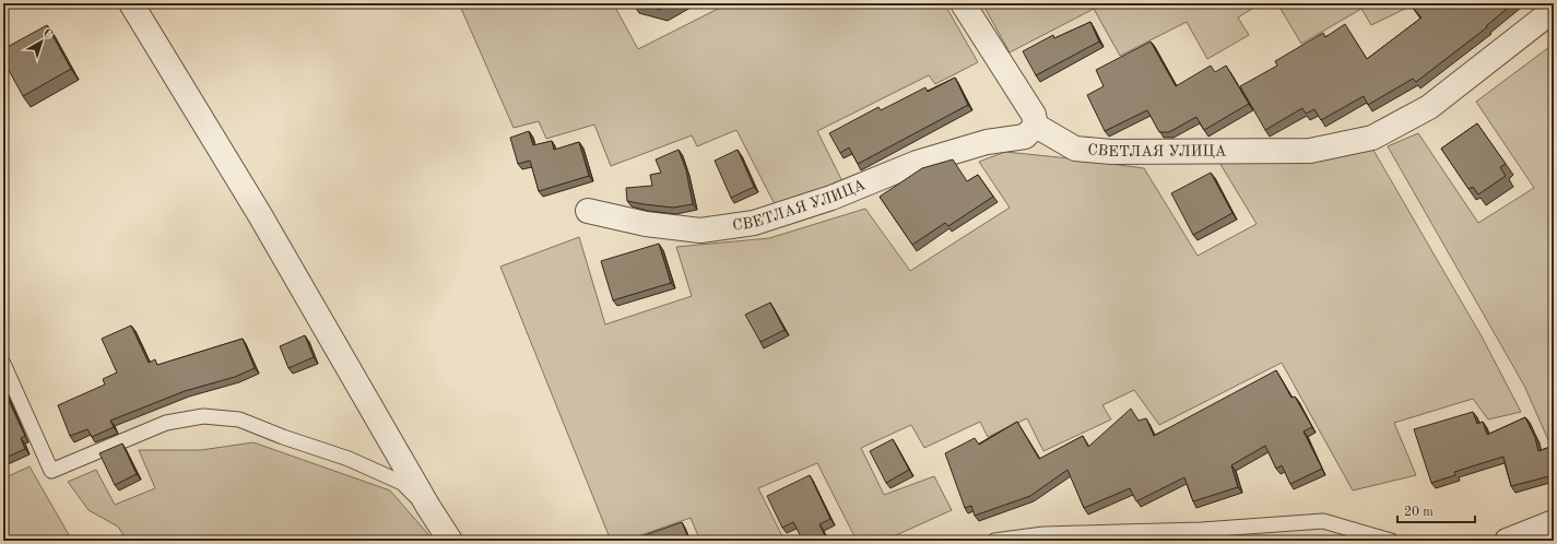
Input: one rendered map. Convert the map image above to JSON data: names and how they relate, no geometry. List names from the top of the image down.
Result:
{
  "streets": {
    "street": ["СВЕТЛАЯ УЛИЦА"]
  },
  "scale_bar": "20 m",
  "north": "top right"
}
